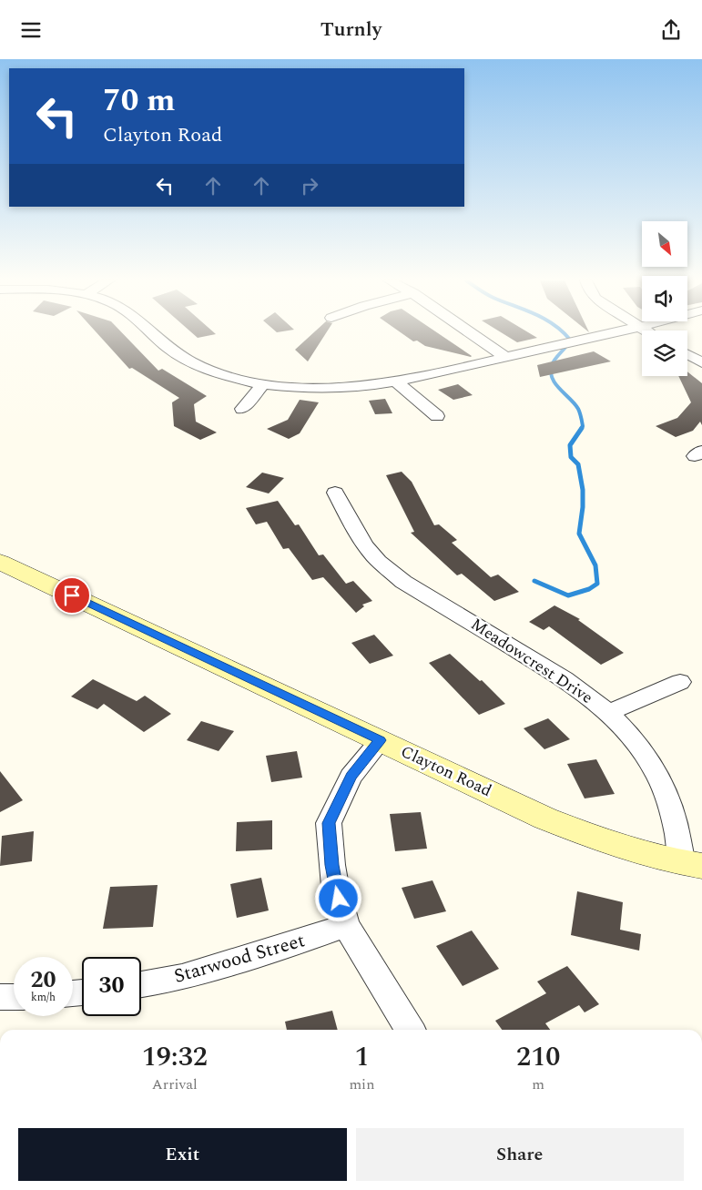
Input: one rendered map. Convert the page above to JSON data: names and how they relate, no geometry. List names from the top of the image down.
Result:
{
  "streets": {
    "street": ["Meadowcrest Drive", "Clayton Road", "Starwood Street"]
  },
  "crossings": [
    ["Meadowcrest Drive", "Clayton Road"]
  ],
  "north": "bottom right",
  "page": {
    "header": "Turnly",
    "turn": ["70 m", "Clayton Road"],
    "speed": "20 km/h",
    "limit": "30",
    "eta": [
      "19:32",
      "Arrival",
      "1",
      "min",
      "210",
      "m"
    ],
    "buttons": ["Exit", "Share"]
  }
}
